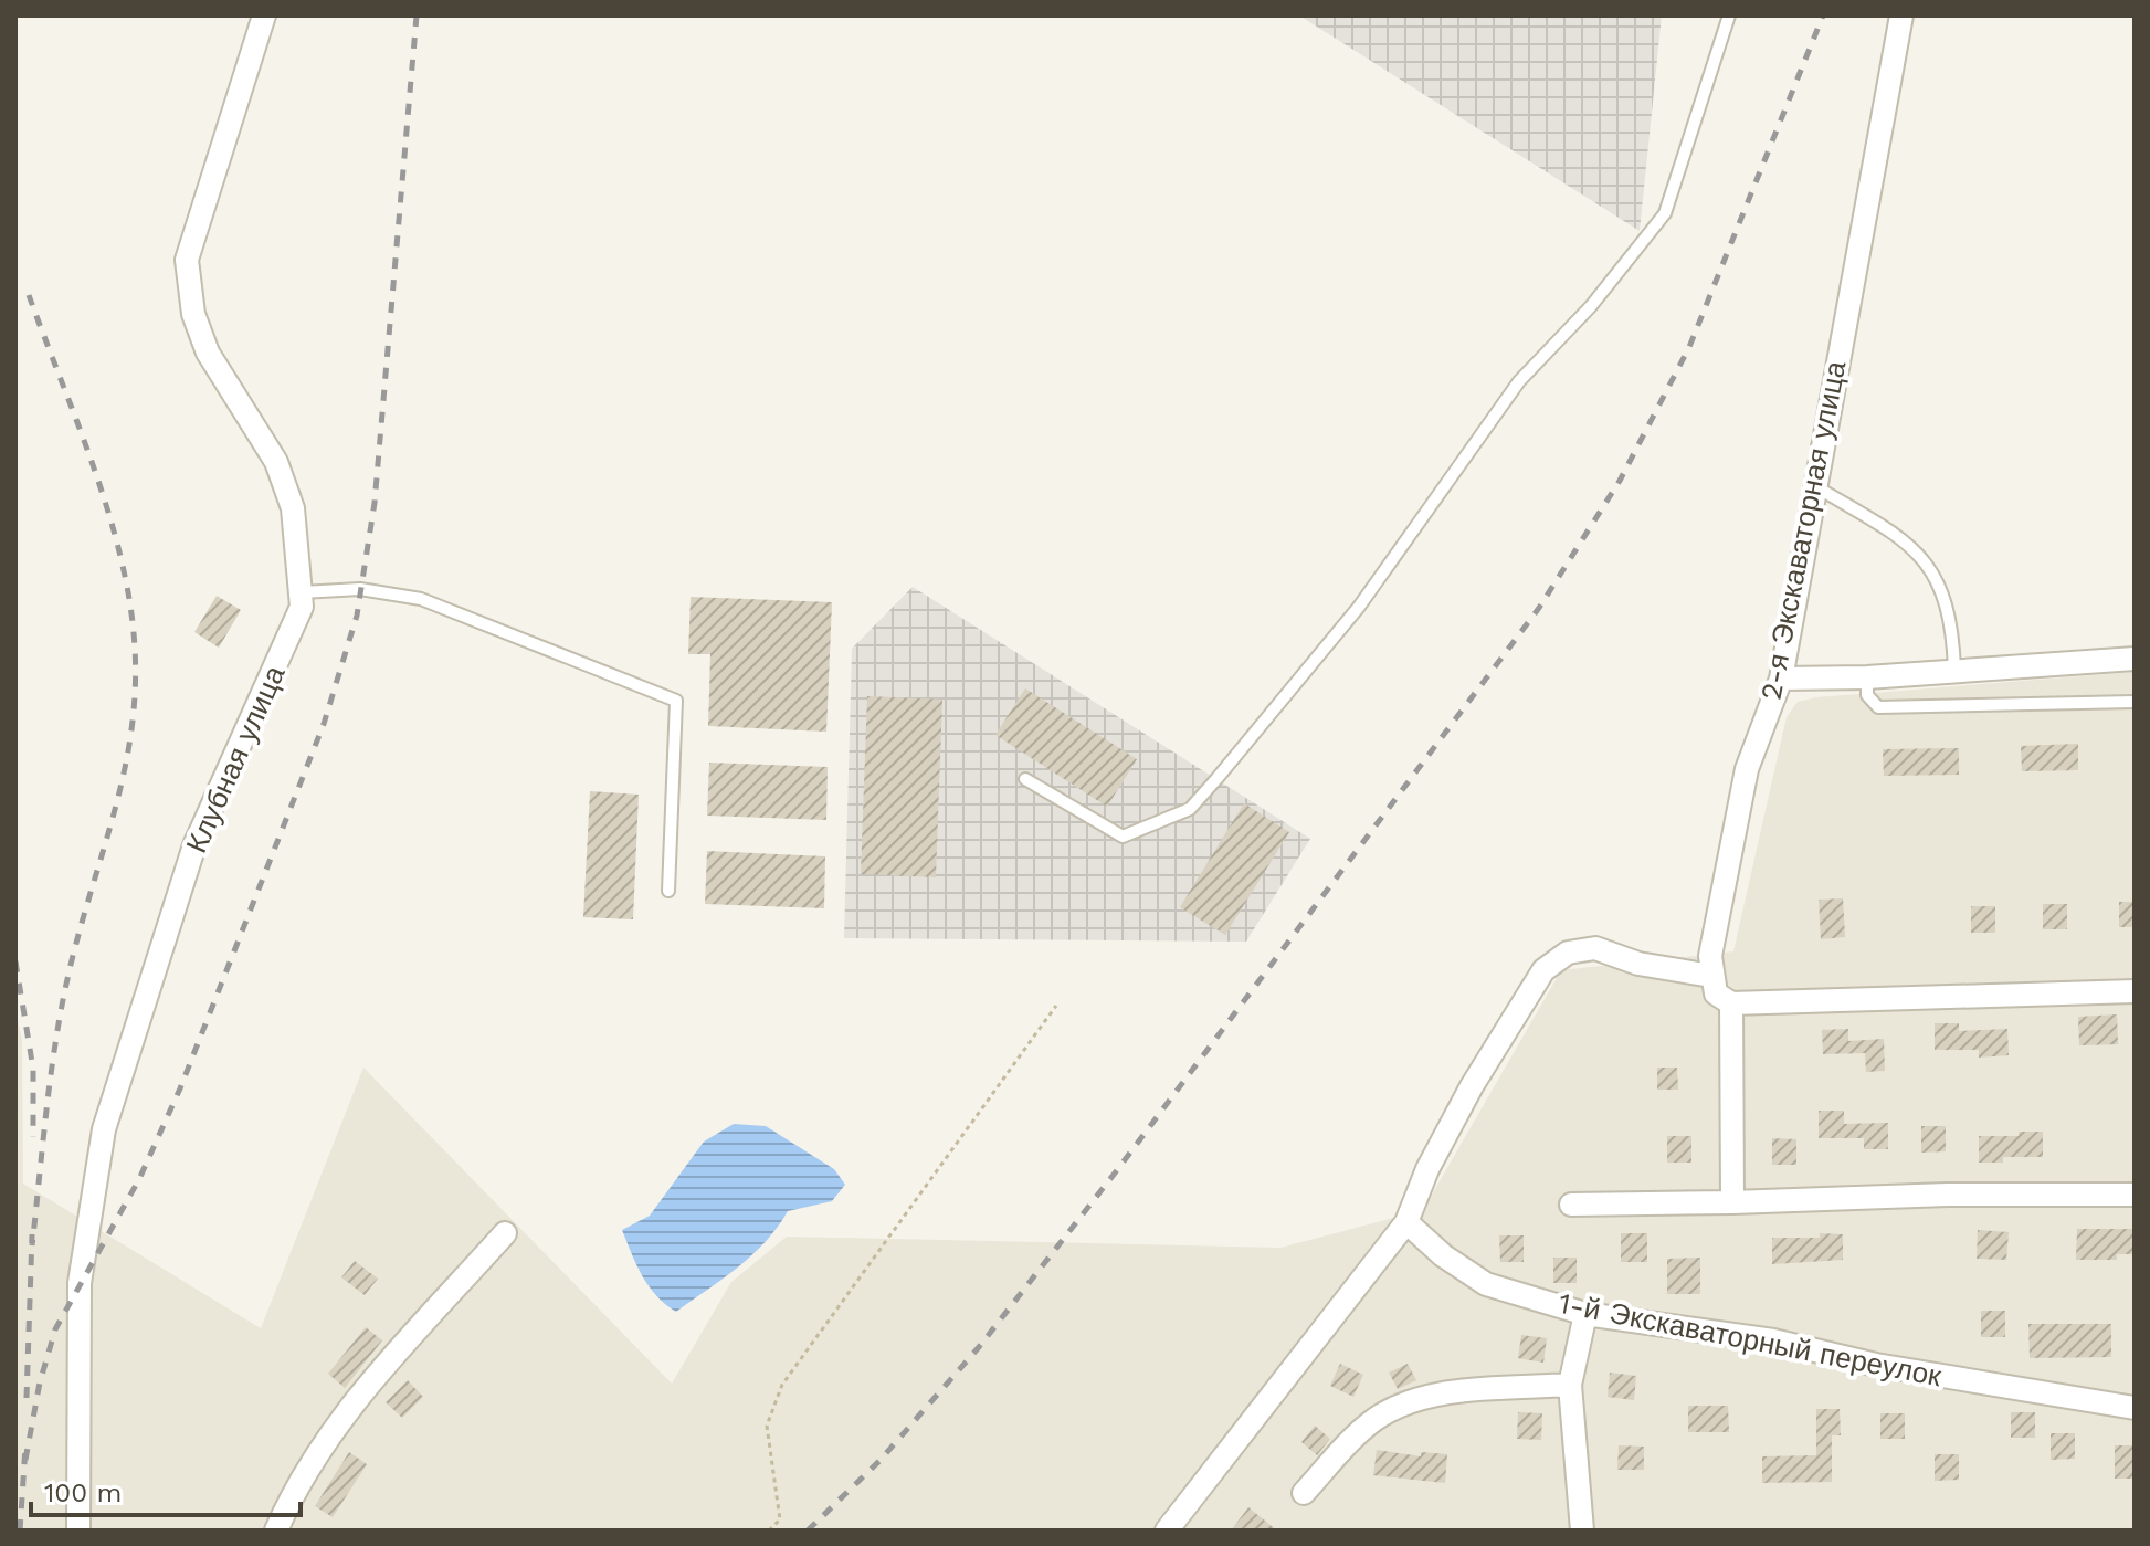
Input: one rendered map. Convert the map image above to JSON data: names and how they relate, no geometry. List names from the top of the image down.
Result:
{
  "streets": {
    "street": ["2-я Экскаваторная улица", "Клубная улица", "1-й Экскаваторный переулок"]
  },
  "scale_bar": "100 m"
}
